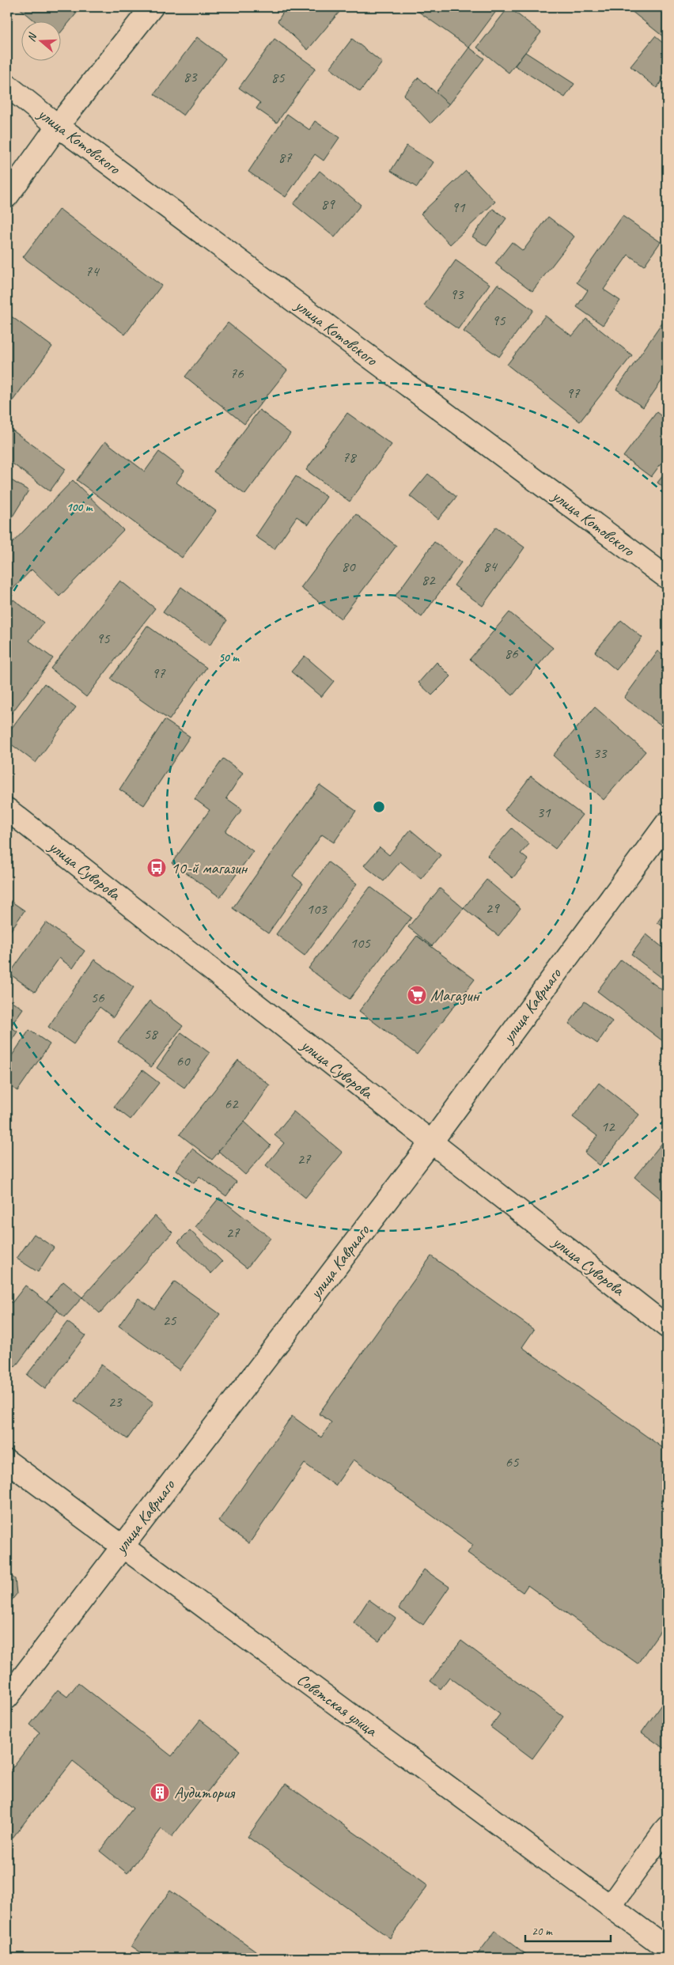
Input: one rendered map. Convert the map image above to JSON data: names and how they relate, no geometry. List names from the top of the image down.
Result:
{
  "streets": {
    "street": [
      "улица Котовского",
      "улица Суворова",
      "улица Кавриаго",
      "Советская улица"
    ]
  },
  "crossings": [
    ["улица Суворова", "улица Кавриаго"],
    ["улица Кавриаго", "Советская улица"]
  ],
  "places": {
    "bus stop": ["10-й магазин"],
    "supermarket": ["Магазин"],
    "building": ["Аудитория"]
  },
  "house_numbers": [
    "83",
    "85",
    "87",
    "89",
    "91",
    "74",
    "93",
    "95",
    "76",
    "97",
    "78",
    "80",
    "84",
    "82",
    "95",
    "86",
    "97",
    "33",
    "31",
    "29",
    "103",
    "105",
    "56",
    "58",
    "60",
    "62",
    "12",
    "27",
    "27",
    "25",
    "23",
    "65"
  ],
  "scale_bar": "20 m",
  "north": "left",
  "rings": ["100 m", "50 m"]
}
